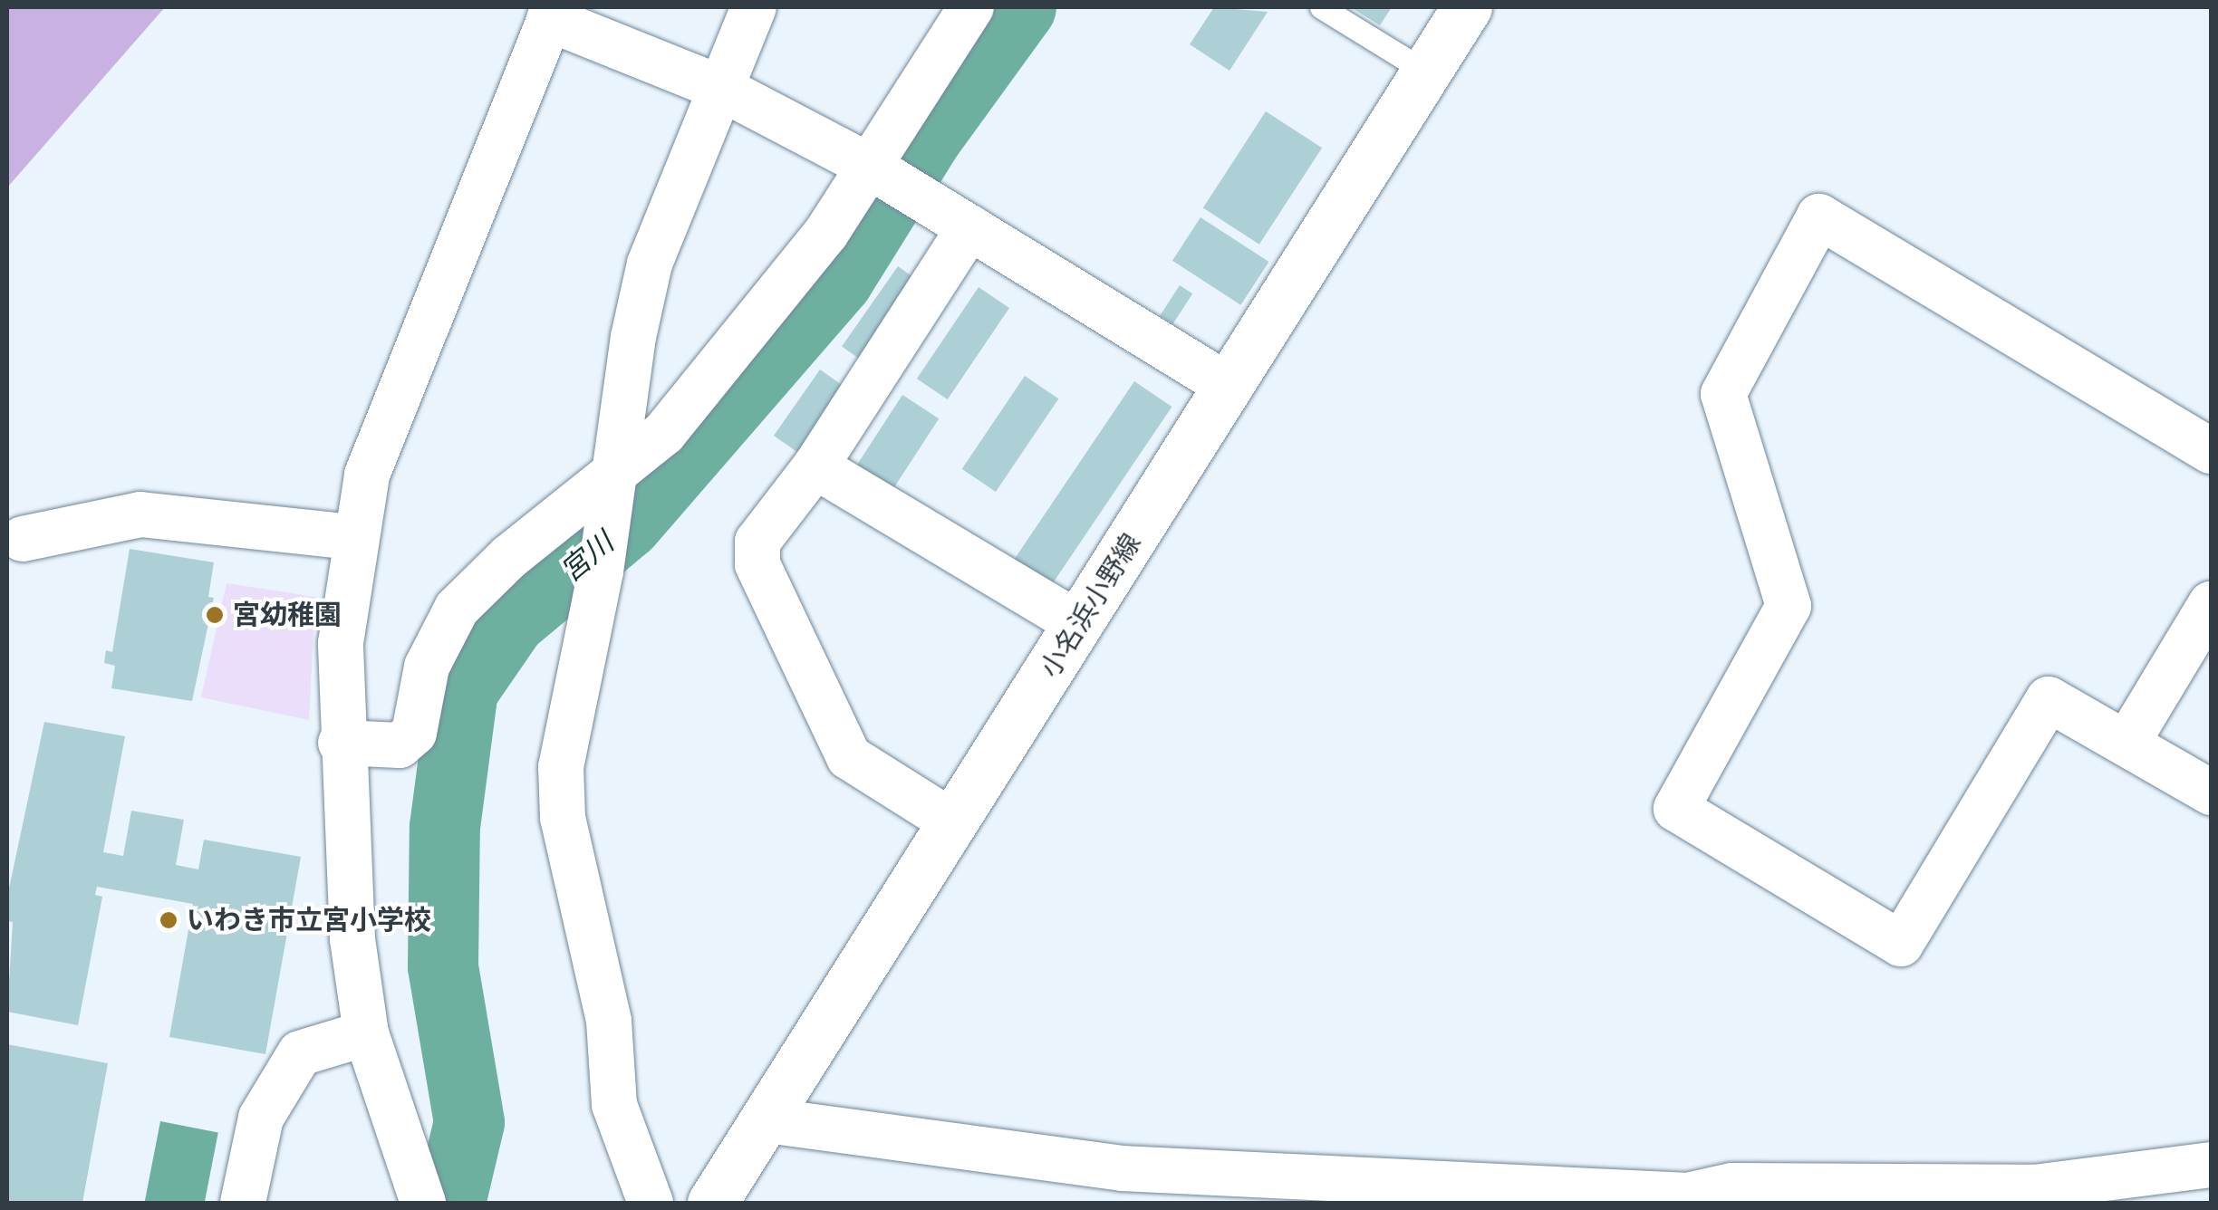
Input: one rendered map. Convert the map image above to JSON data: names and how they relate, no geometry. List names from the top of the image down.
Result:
{
  "streets": {
    "main road": ["小名浜小野線"]
  },
  "water": ["宮川"],
  "places": ["宮幼稚園", "いわき市立宮小学校"]
}
